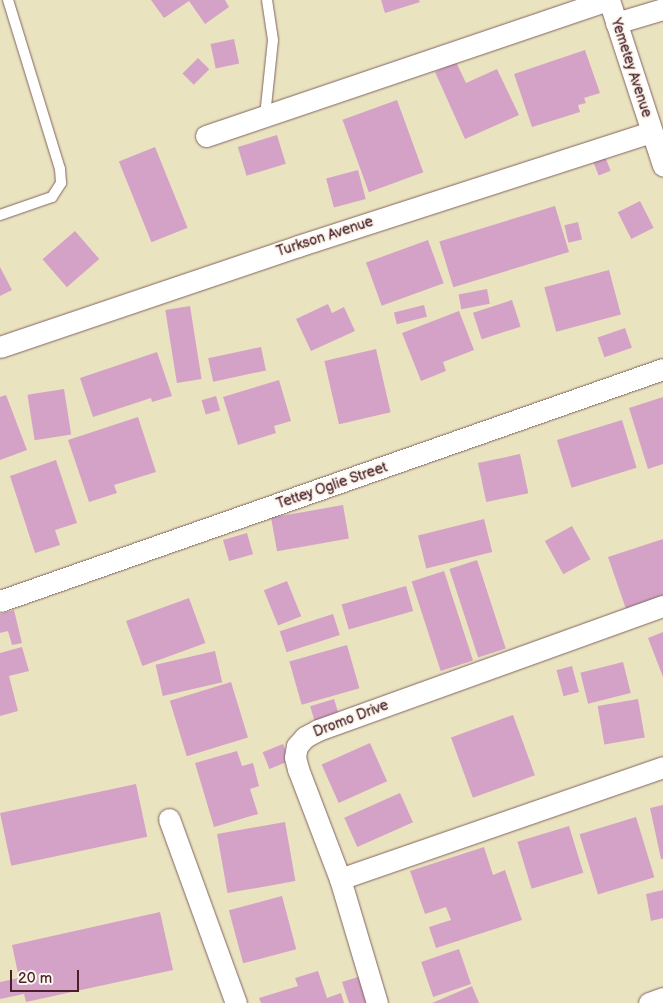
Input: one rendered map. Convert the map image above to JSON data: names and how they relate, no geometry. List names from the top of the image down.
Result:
{
  "streets": {
    "street": [
      "Yemetey Avenue",
      "Turkson Avenue",
      "Tettey Oglie Street",
      "Dromo Drive"
    ]
  },
  "crossings": [
    ["Yemetey Avenue", "Turkson Avenue"]
  ],
  "scale_bar": "20 m"
}
